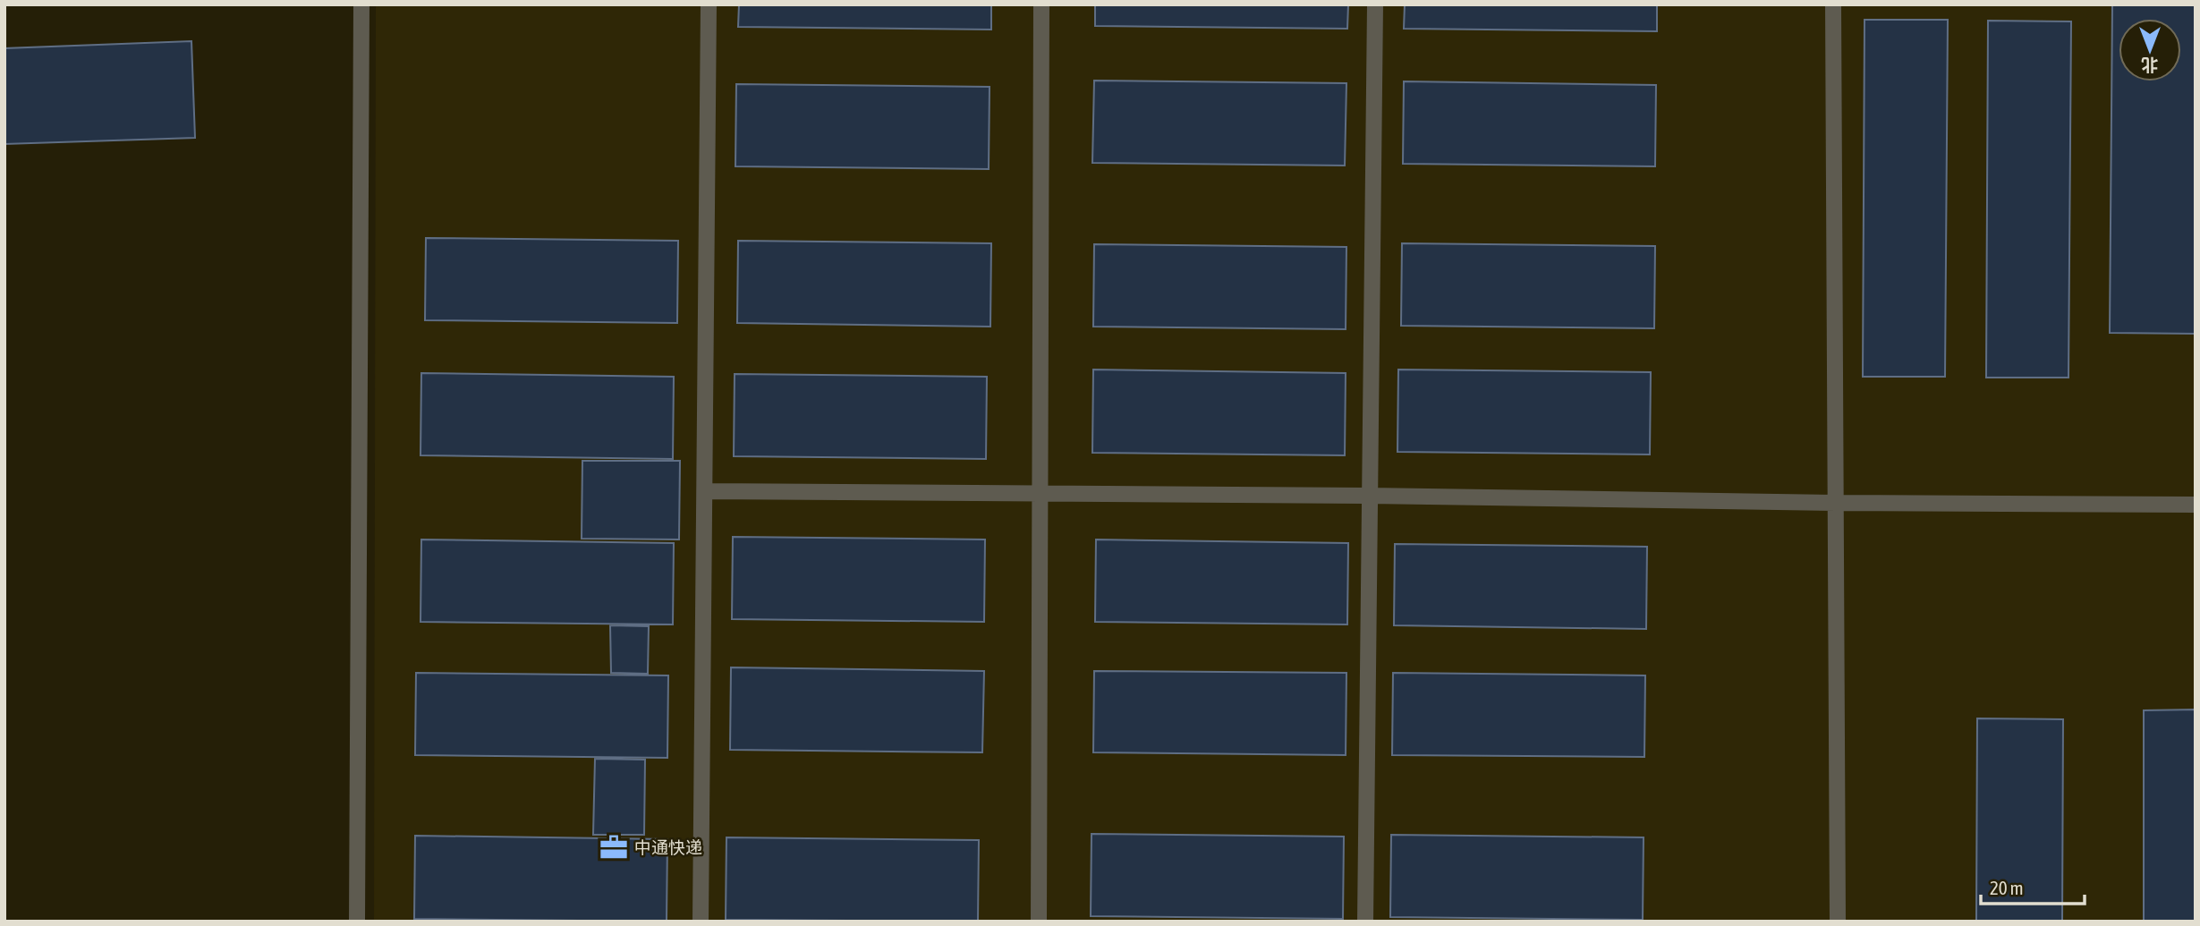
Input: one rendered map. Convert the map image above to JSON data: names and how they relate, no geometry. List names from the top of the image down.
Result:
{
  "places": {
    "office": ["中通快递"]
  },
  "scale_bar": "20 m",
  "north": "bottom"
}
